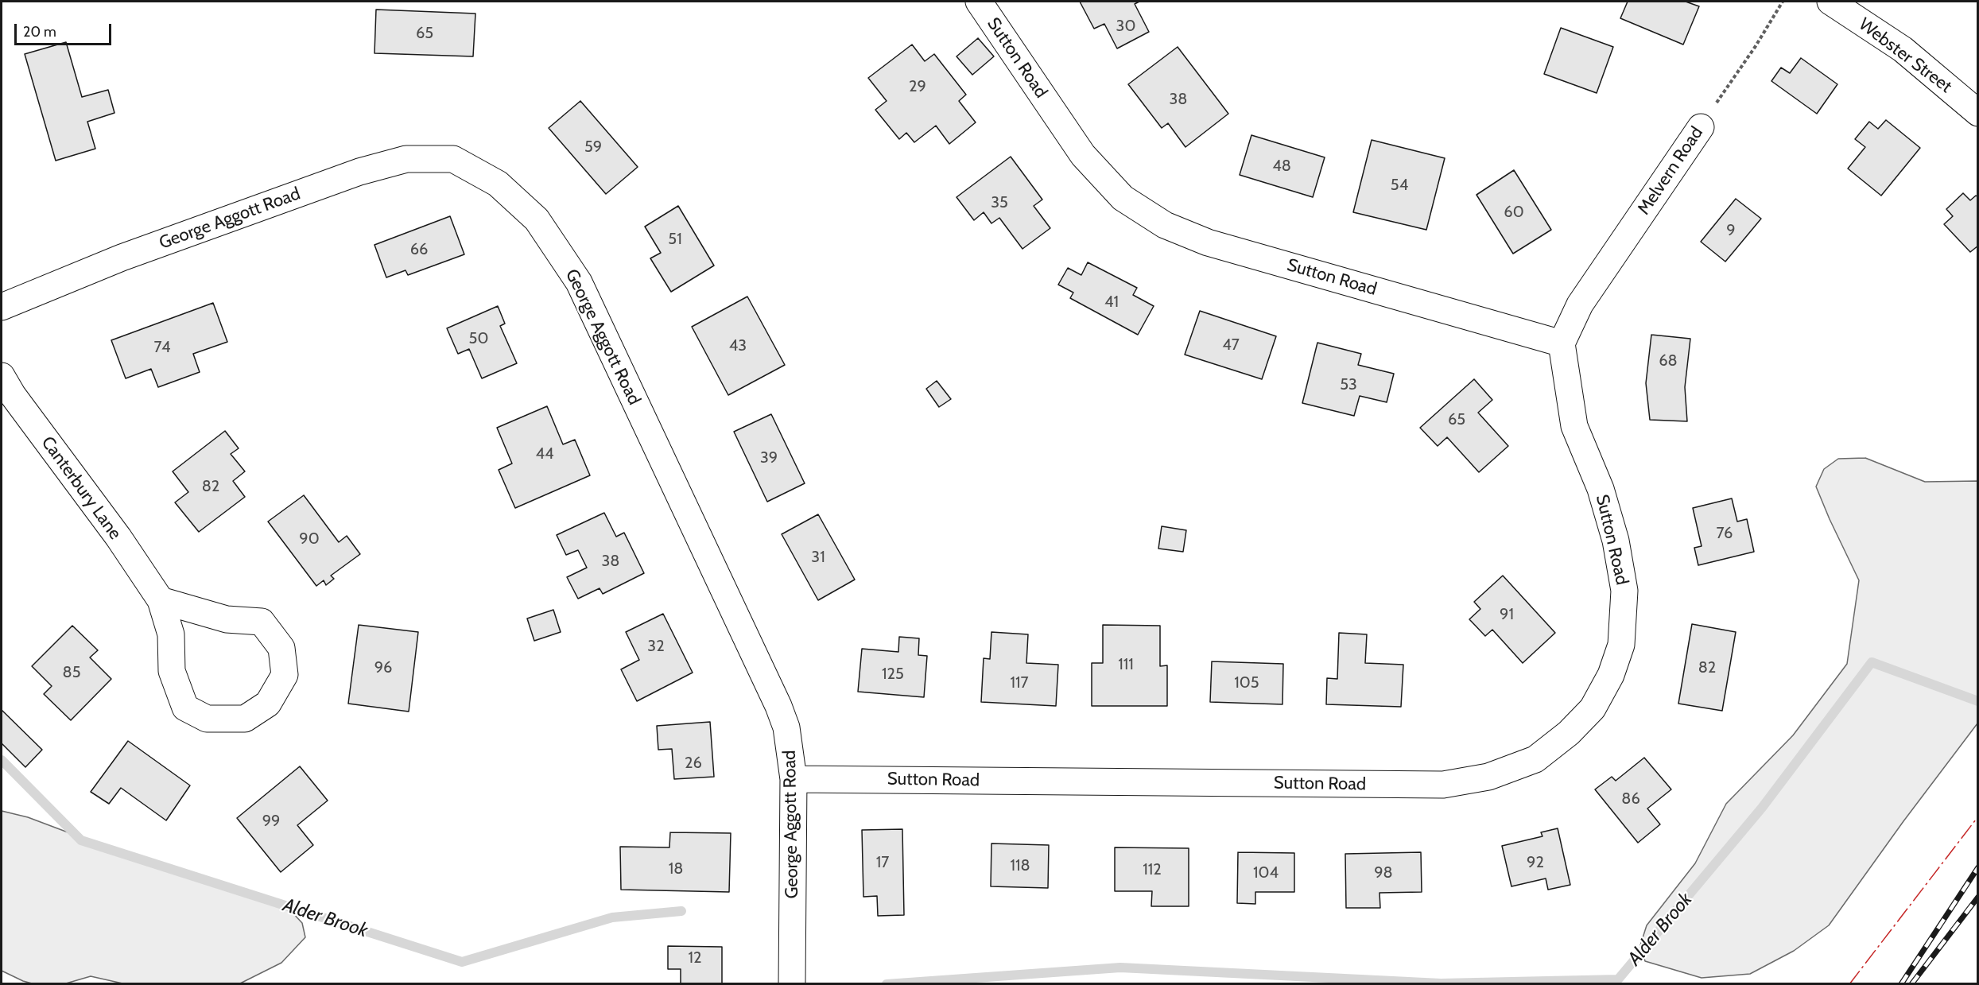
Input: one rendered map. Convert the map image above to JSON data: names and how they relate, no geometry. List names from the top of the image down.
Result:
{
  "streets": {
    "street": [
      "Webster Street",
      "Sutton Road",
      "Melvern Road",
      "George Aggott Road",
      "Canterbury Lane"
    ]
  },
  "crossings": [
    ["Sutton Road", "Melvern Road"],
    ["Sutton Road", "George Aggott Road"]
  ],
  "water": ["Alder Brook"],
  "house_numbers": [
    "30",
    "65",
    "29",
    "38",
    "59",
    "48",
    "54",
    "35",
    "60",
    "9",
    "51",
    "66",
    "41",
    "50",
    "47",
    "43",
    "74",
    "68",
    "53",
    "65",
    "44",
    "39",
    "82",
    "76",
    "90",
    "31",
    "38",
    "91",
    "32",
    "111",
    "96",
    "82",
    "85",
    "125",
    "117",
    "105",
    "26",
    "86",
    "99",
    "17",
    "92",
    "118",
    "18",
    "112",
    "104",
    "98",
    "12"
  ],
  "scale_bar": "20 m"
}
